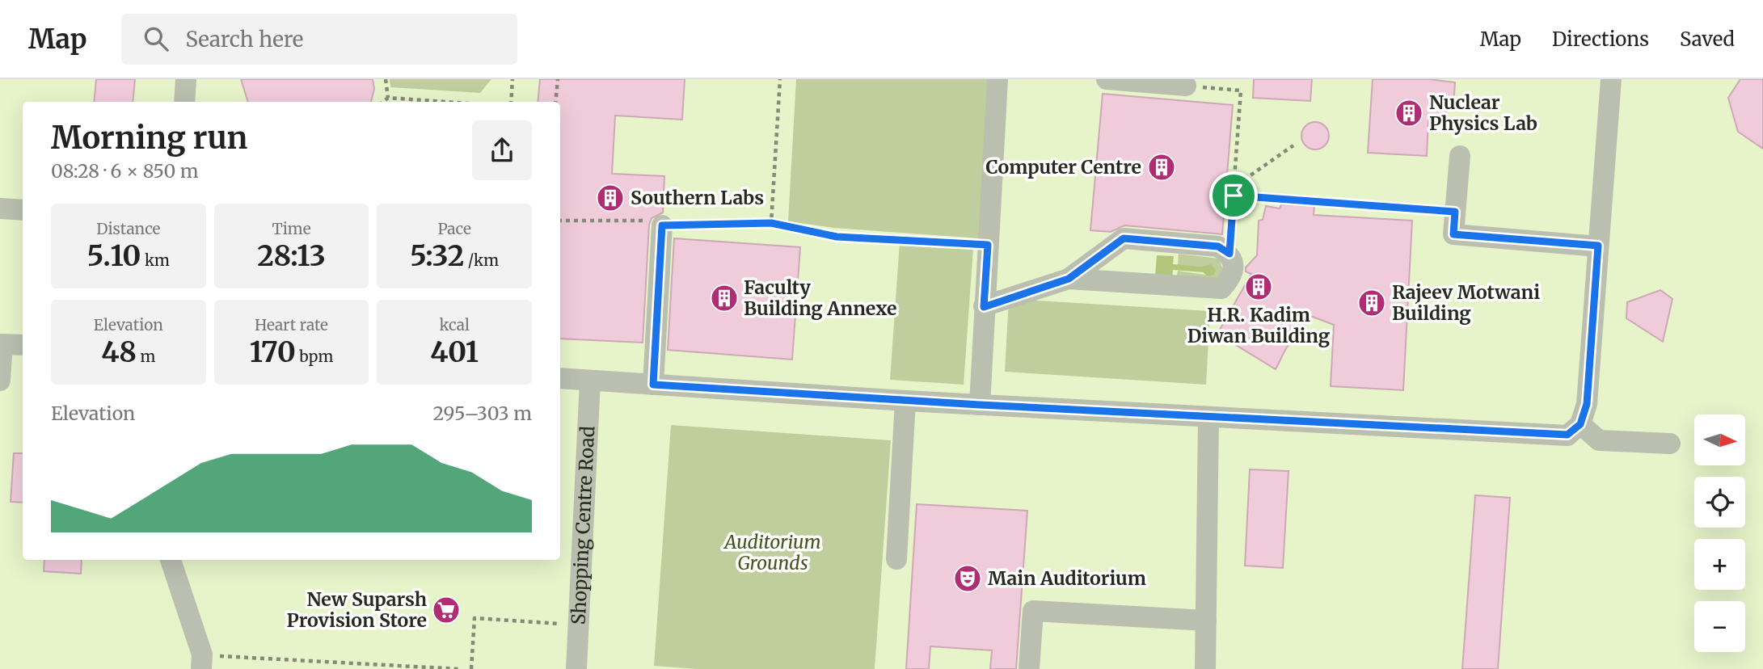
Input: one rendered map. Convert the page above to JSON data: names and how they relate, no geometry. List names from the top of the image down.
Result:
{
  "streets": {
    "street": ["Shopping Centre Road"]
  },
  "parks": ["Auditorium Grounds"],
  "places": {
    "building": [
      "Nuclear Physics Lab",
      "Computer Centre",
      "Southern Labs",
      "H.R. Kadim Diwan Building",
      "Faculty Building Annexe",
      "Rajeev Motwani Building"
    ],
    "theatre": ["Main Auditorium"],
    "supermarket": ["New Suparsh Provision Store"]
  },
  "north": "right",
  "page": {
    "header": "Map",
    "search": "Search here",
    "nav": ["Map", "Directions", "Saved"],
    "heading": ["Morning run", "08:28 · 6 × 850 m"],
    "stats": [
      ["Distance", "5.10 km"],
      ["Time", "28:13"],
      ["Pace", "5:32 /km"],
      ["Elevation", "48 m"],
      ["Heart rate", "170 bpm"],
      ["kcal", "401"]
    ],
    "chart": ["Elevation", "295–303 m"],
    "map_buttons": ["+", "−"]
  }
}
